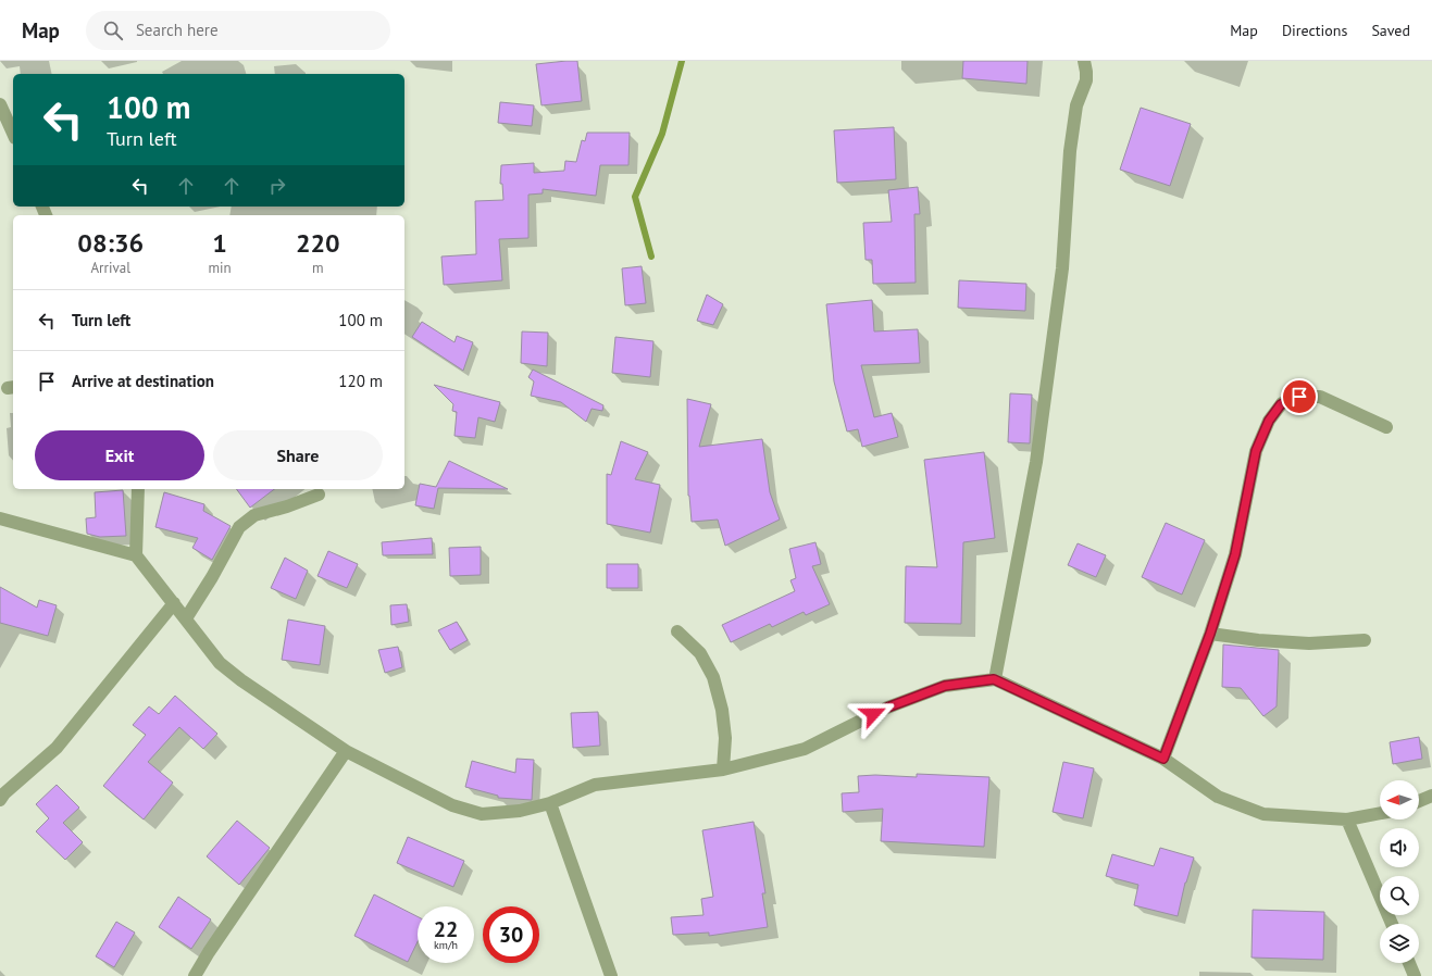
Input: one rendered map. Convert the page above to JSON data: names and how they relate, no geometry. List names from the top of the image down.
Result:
{
  "north": "left",
  "page": {
    "header": "Map",
    "search": "Search here",
    "nav": ["Map", "Directions", "Saved"],
    "turn": ["100 m", "Turn left"],
    "eta": [
      "08:36",
      "Arrival",
      "1",
      "min",
      "220",
      "m"
    ],
    "list": [
      {
        "name": "Turn left",
        "value": "100 m"
      },
      {
        "name": "Arrive at destination",
        "value": "120 m"
      }
    ],
    "buttons": ["Exit", "Share"],
    "speed": "22 km/h",
    "limit": "30"
  }
}
